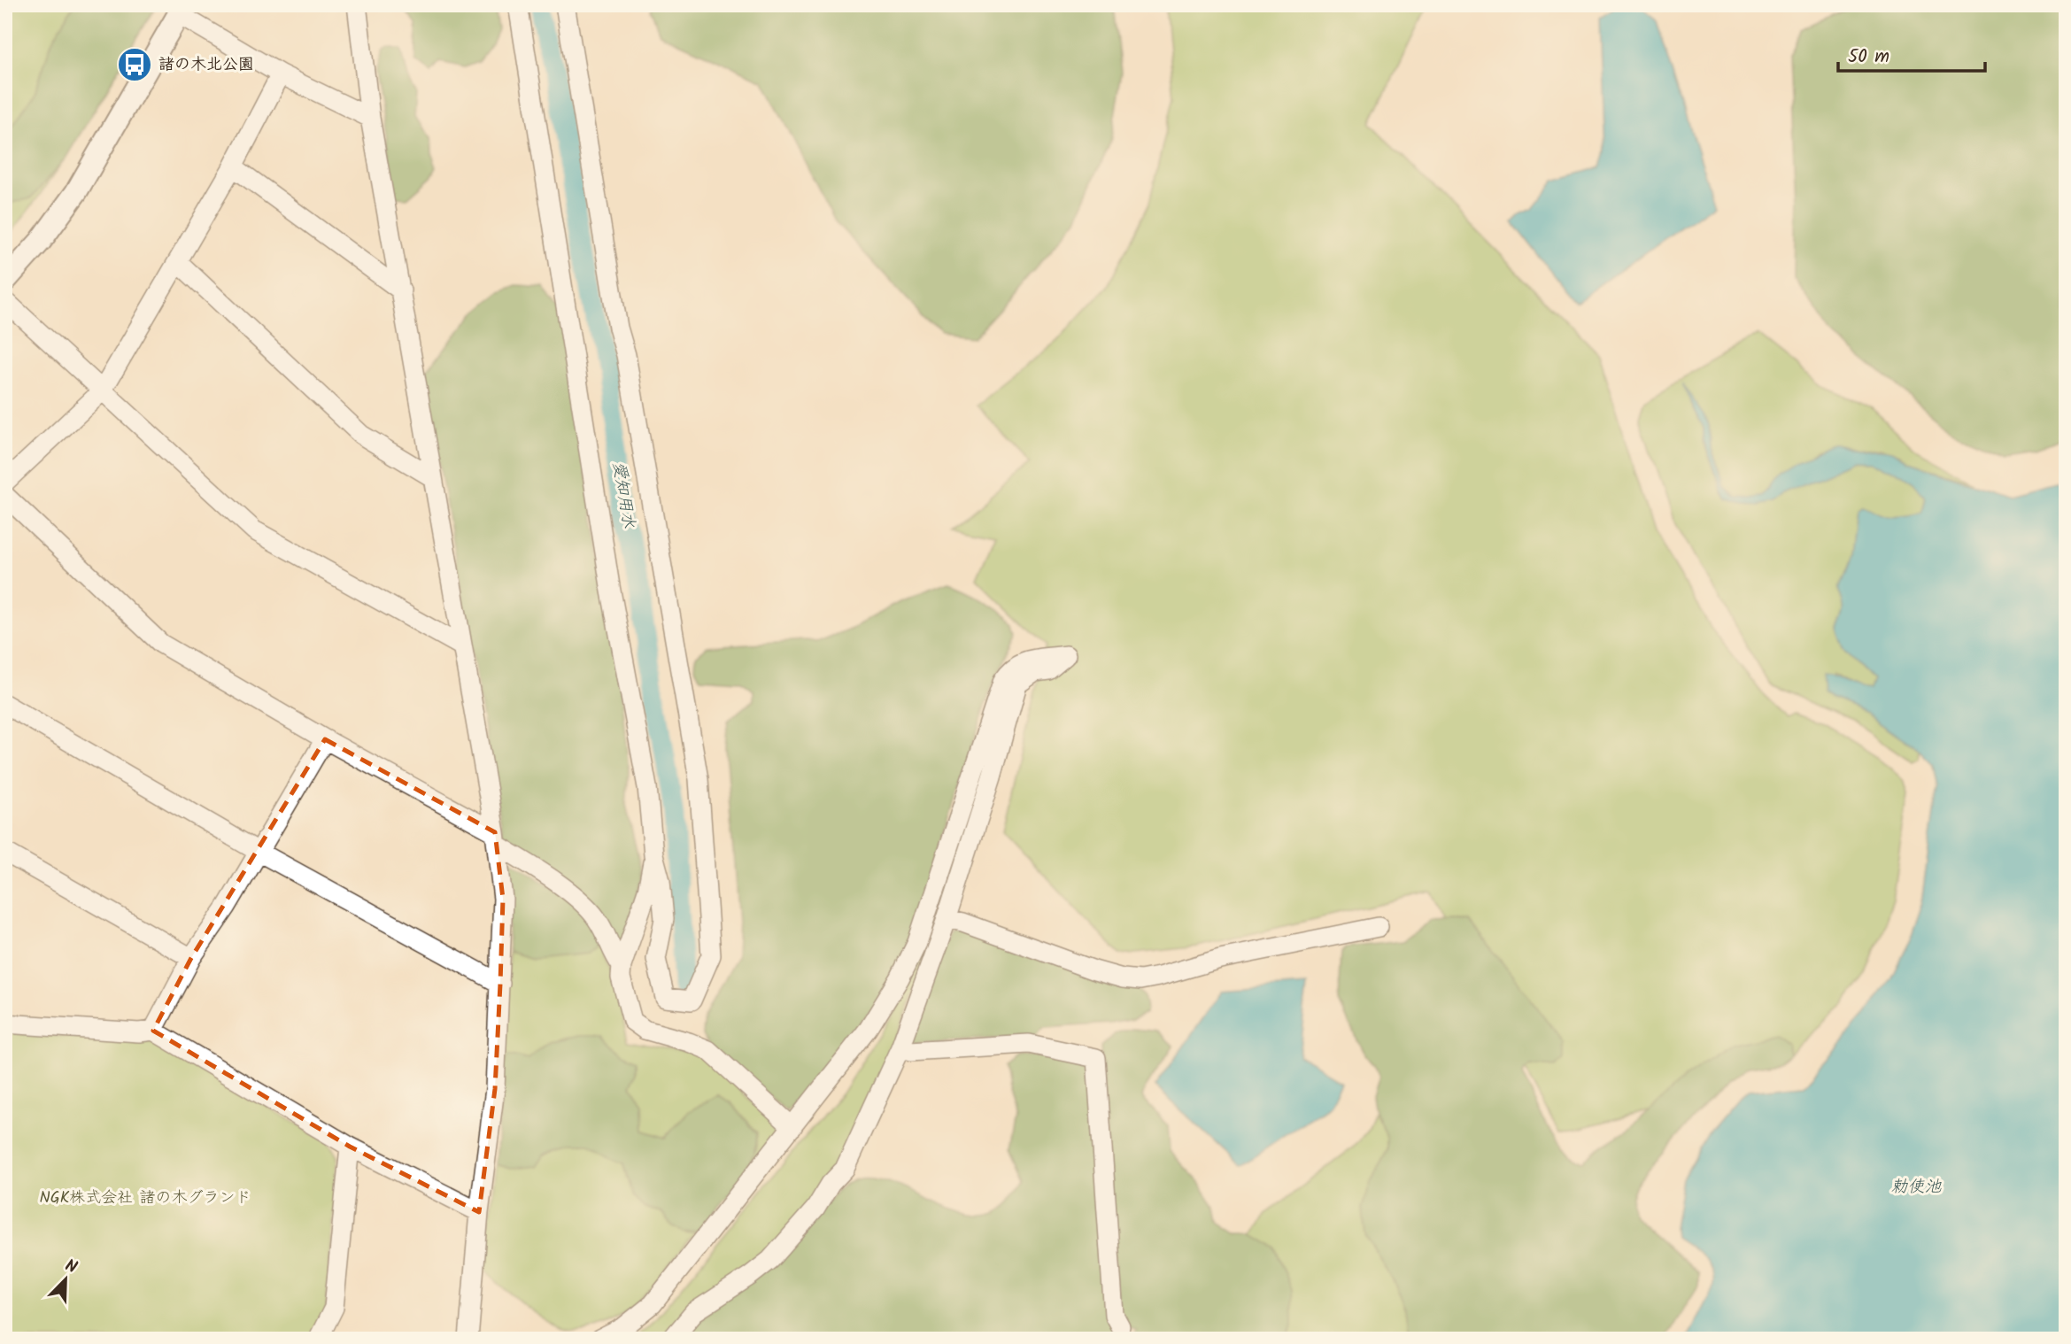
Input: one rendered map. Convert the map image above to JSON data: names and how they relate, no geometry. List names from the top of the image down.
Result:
{
  "water": ["愛知用水", "勅使池"],
  "parks": ["NGK株式会社 諸の木グランド"],
  "places": {
    "bus stop": ["諸の木北公園"]
  },
  "scale_bar": "50 m",
  "north": "top right"
}
